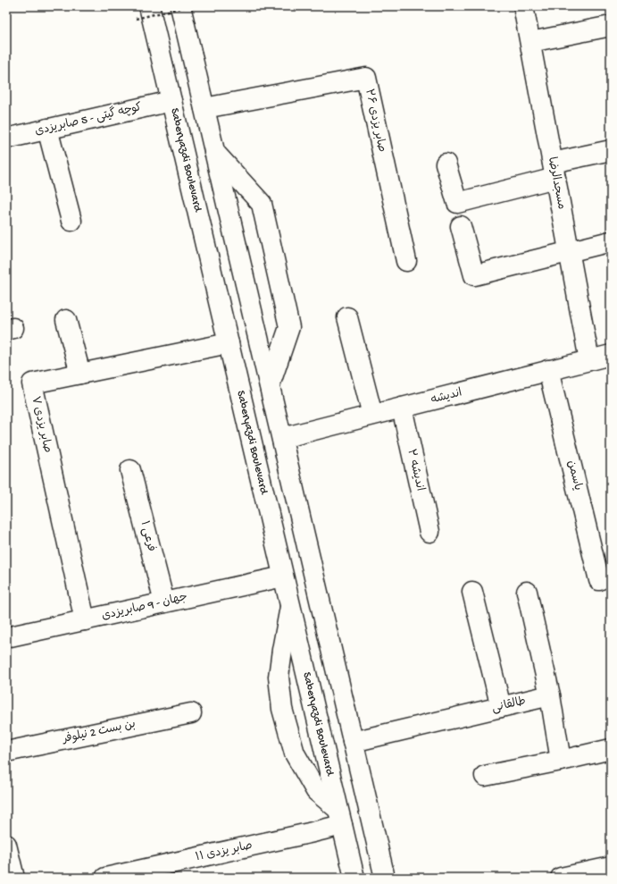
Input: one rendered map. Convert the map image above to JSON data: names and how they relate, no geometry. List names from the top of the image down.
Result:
{
  "streets": {
    "street": [
      "کوچه گیتی - 5 صابریزدی",
      "صابر یزدی ۲۶",
      "Saberyazdi Boulevard",
      "مسجدالرضا",
      "اندیشه",
      "صابر یزدی ۷",
      "اندیشه ۲",
      "یاسمن",
      "فرعی ۱",
      "جهان - 9 صابریزدی",
      "طالقانی",
      "بن بست 2 نیلوفر",
      "صابر یزدی ۱۱"
    ]
  },
  "crossings": [
    ["کوچه گیتی - 5 صابریزدی", "Saberyazdi Boulevard"],
    ["Saberyazdi Boulevard", "صابر یزدی ۷"],
    ["Saberyazdi Boulevard", "جهان - 9 صابریزدی"],
    ["Saberyazdi Boulevard", "صابر یزدی ۱۱"],
    ["مسجدالرضا", "اندیشه"],
    ["اندیشه", "اندیشه ۲"],
    ["اندیشه", "یاسمن"],
    ["صابر یزدی ۷", "جهان - 9 صابریزدی"],
    ["فرعی ۱", "جهان - 9 صابریزدی"]
  ]
}
